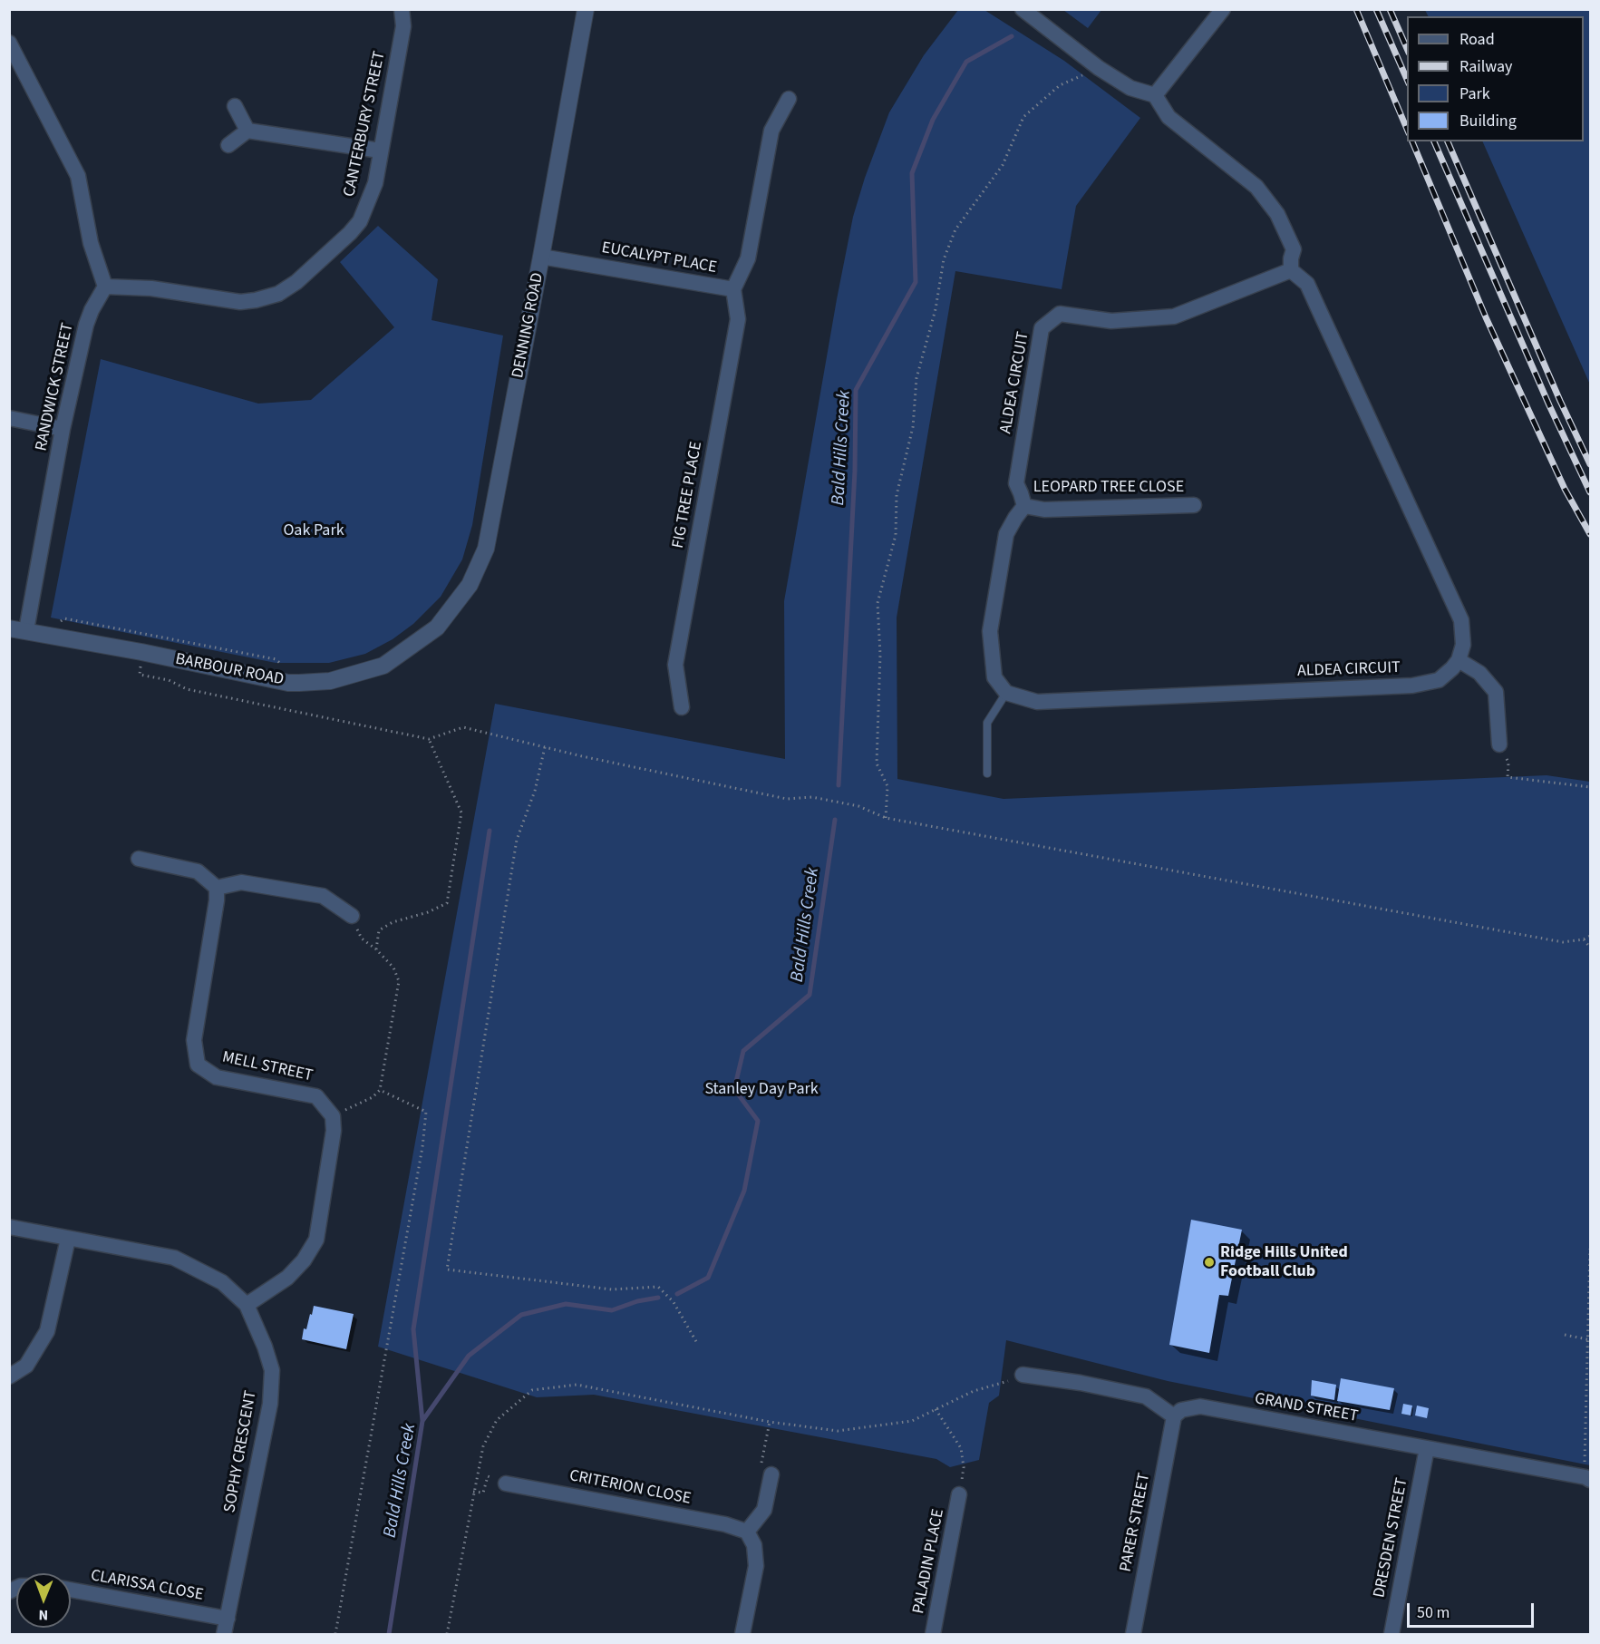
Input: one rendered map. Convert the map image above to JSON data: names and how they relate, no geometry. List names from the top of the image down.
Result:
{
  "streets": {
    "street": [
      "CANTERBURY STREET",
      "EUCALYPT PLACE",
      "DENNING ROAD",
      "ALDEA CIRCUIT",
      "RANDWICK STREET",
      "LEOPARD TREE CLOSE",
      "FIG TREE PLACE",
      "BARBOUR ROAD",
      "MELL STREET",
      "GRAND STREET",
      "SOPHY CRESCENT",
      "CRITERION CLOSE",
      "PARER STREET",
      "DRESDEN STREET",
      "PALADIN PLACE",
      "CLARISSA CLOSE"
    ]
  },
  "crossings": [
    ["CANTERBURY STREET", "RANDWICK STREET"],
    ["EUCALYPT PLACE", "DENNING ROAD"],
    ["EUCALYPT PLACE", "FIG TREE PLACE"],
    ["DENNING ROAD", "BARBOUR ROAD"],
    ["ALDEA CIRCUIT", "LEOPARD TREE CLOSE"],
    ["RANDWICK STREET", "BARBOUR ROAD"],
    ["GRAND STREET", "PARER STREET"],
    ["GRAND STREET", "DRESDEN STREET"],
    ["SOPHY CRESCENT", "CLARISSA CLOSE"]
  ],
  "water": ["Bald Hills Creek"],
  "parks": ["Oak Park", "Stanley Day Park"],
  "places": ["Ridge Hills United Football Club"],
  "legend": [
    "Road",
    "Railway",
    "Park",
    "Building"
  ],
  "scale_bar": "50 m",
  "north": "bottom"
}
